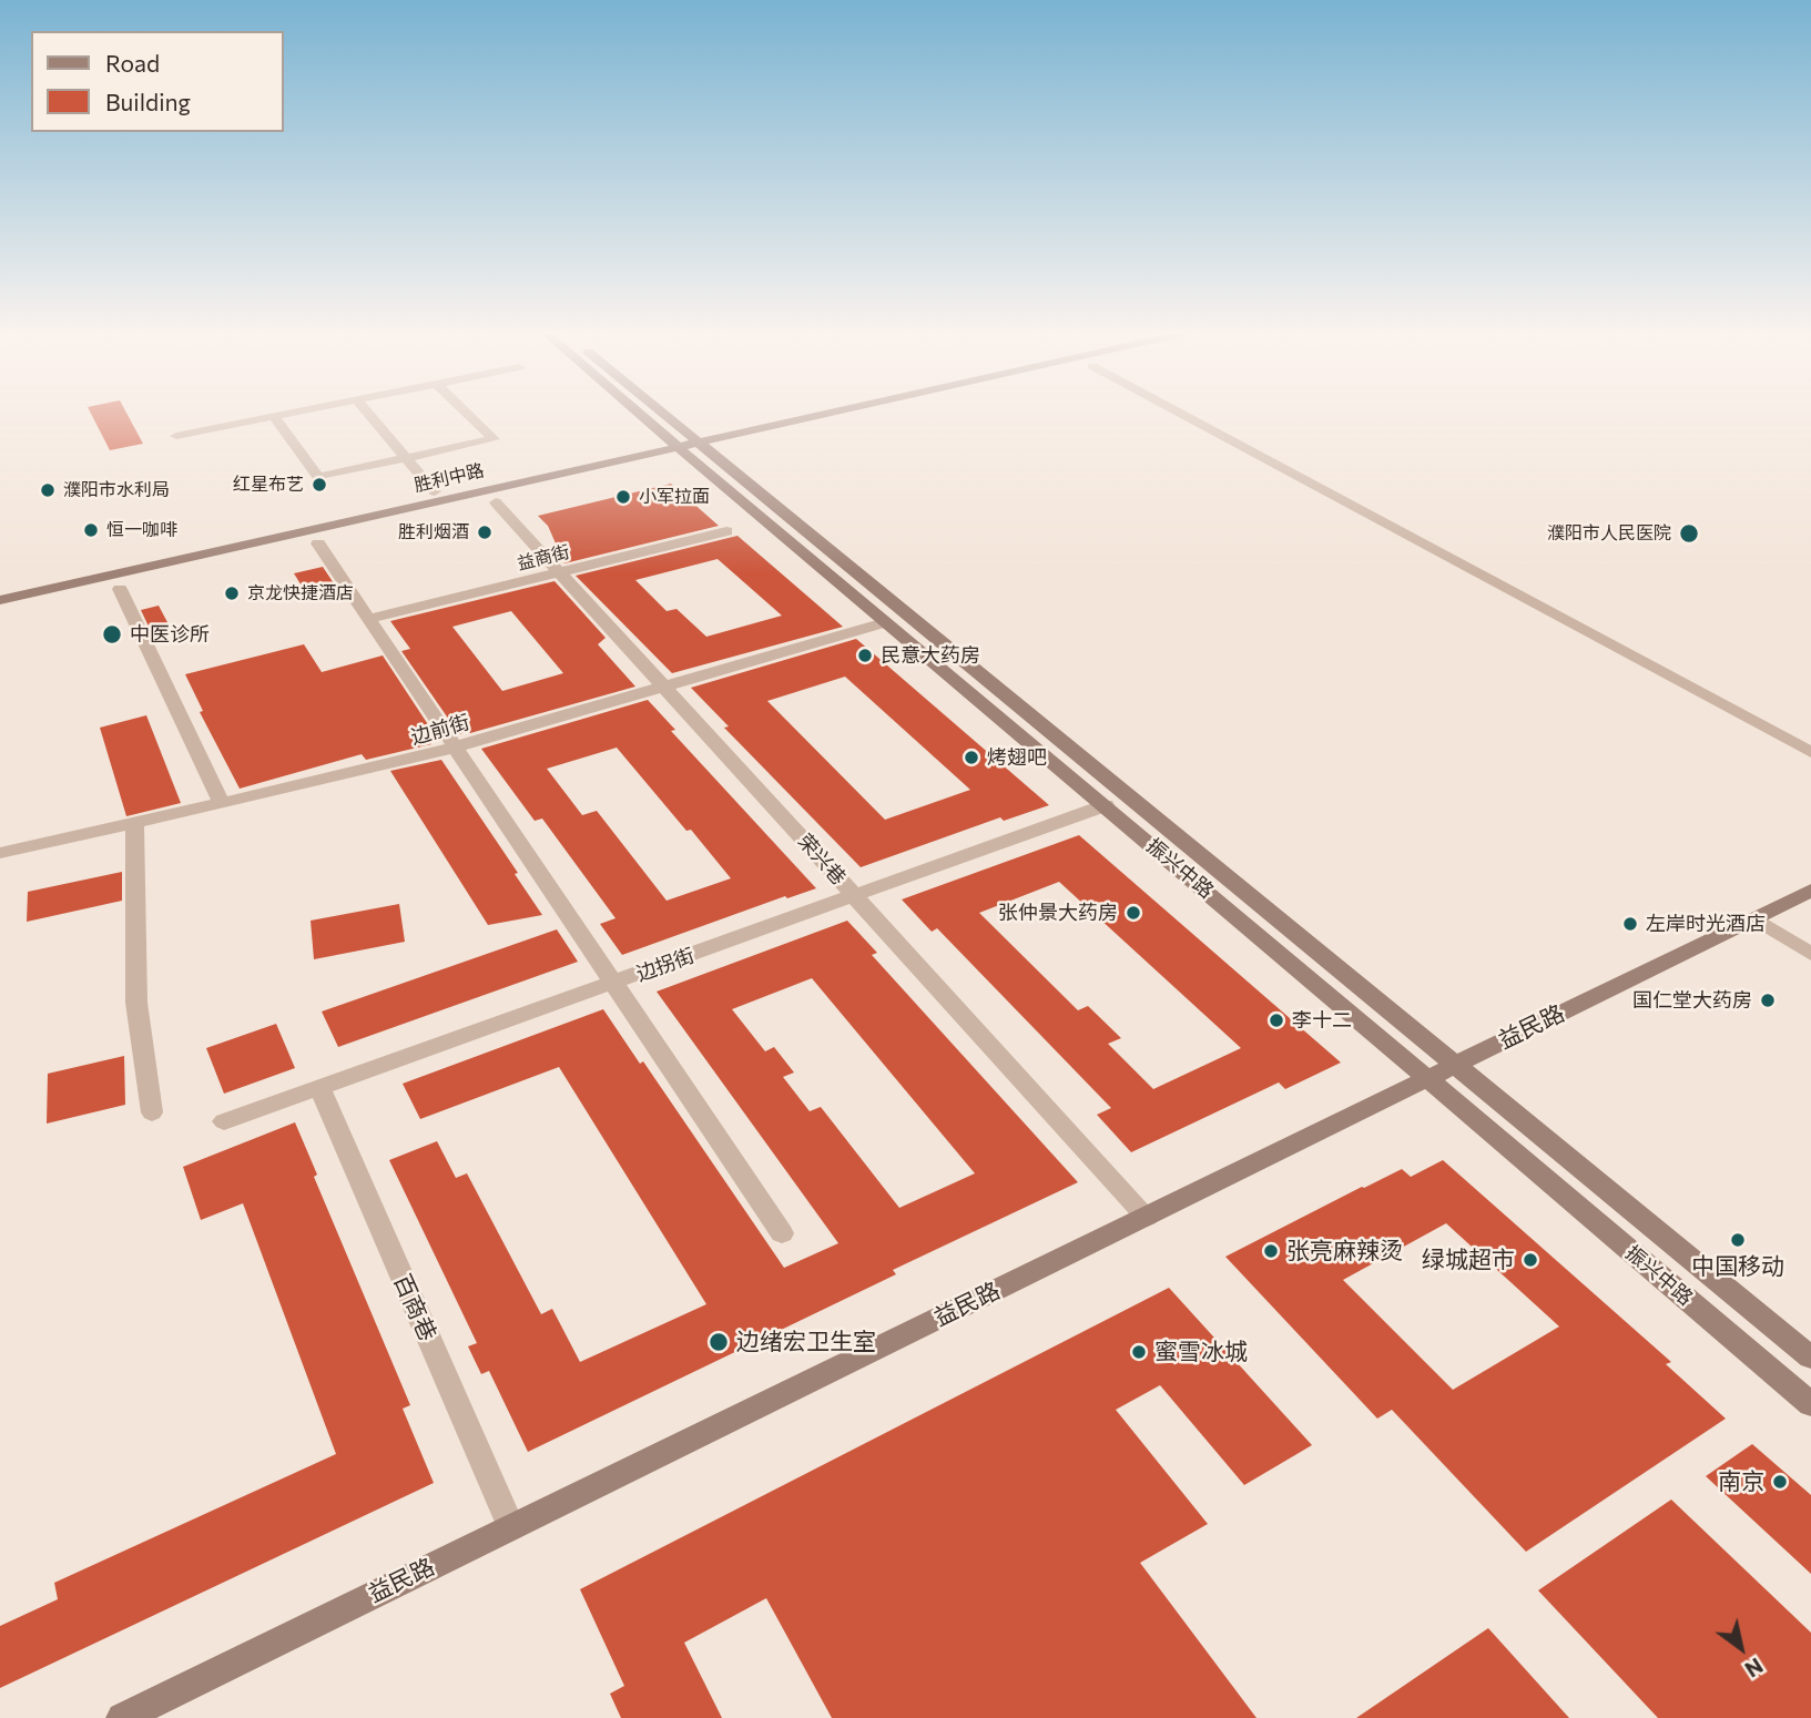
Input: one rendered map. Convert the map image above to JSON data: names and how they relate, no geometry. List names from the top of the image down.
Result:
{
  "streets": {
    "street": [
      "胜利中路",
      "益商街",
      "边前街",
      "荣兴巷",
      "振兴中路",
      "边拐街",
      "益民路",
      "百商巷"
    ]
  },
  "crossings": [
    ["胜利中路", "振兴中路"],
    ["益商街", "荣兴巷"],
    ["边前街", "荣兴巷"],
    ["边前街", "振兴中路"],
    ["荣兴巷", "边拐街"],
    ["荣兴巷", "益民路"],
    ["振兴中路", "边拐街"],
    ["振兴中路", "益民路"],
    ["边拐街", "百商巷"],
    ["益民路", "百商巷"]
  ],
  "places": [
    "红星布艺",
    "濮阳市水利局",
    "小军拉面",
    "恒一咖啡",
    "胜利烟酒",
    "濮阳市人民医院",
    "京龙快捷酒店",
    "中医诊所",
    "民意大药房",
    "烤翅吧",
    "张仲景大药房",
    "左岸时光酒店",
    "国仁堂大药房",
    "李十二",
    "中国移动",
    "张亮麻辣烫",
    "绿城超市",
    "边绪宏卫生室",
    "蜜雪冰城",
    "南京"
  ],
  "legend": ["Road", "Building"],
  "north": "bottom right"
}
